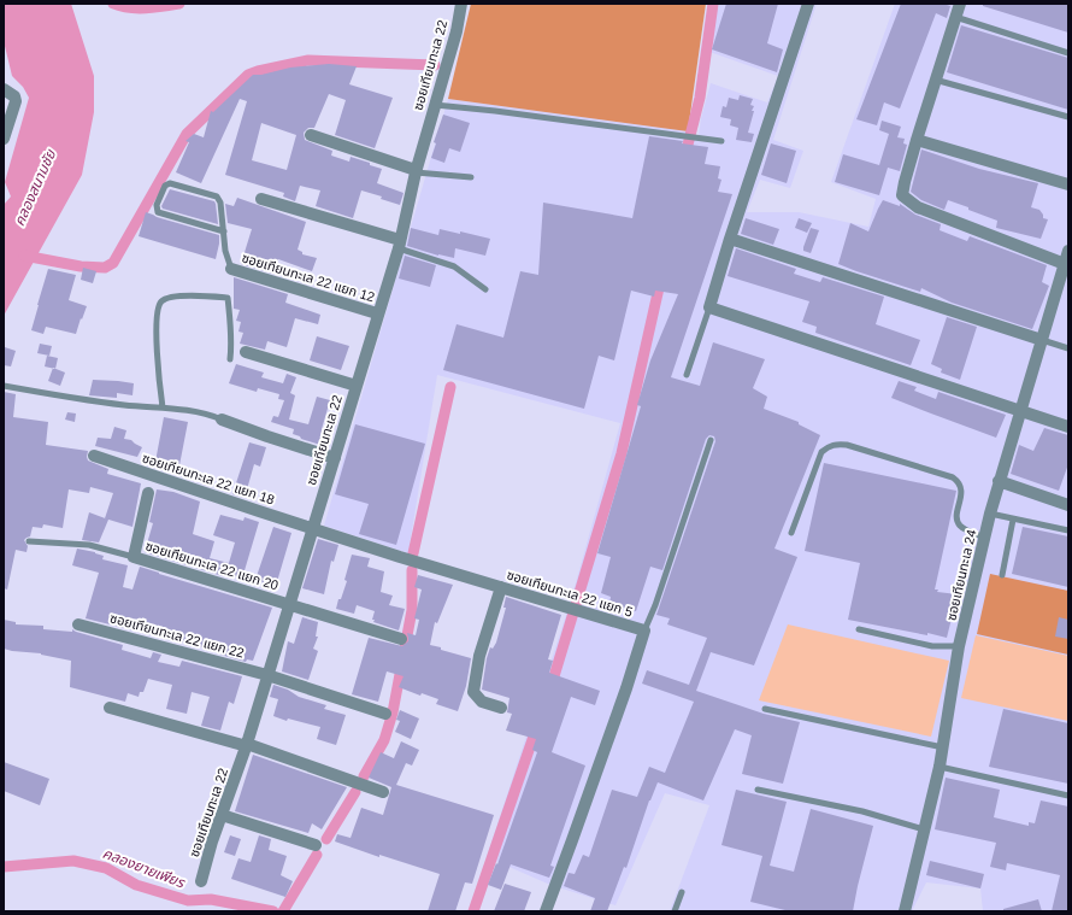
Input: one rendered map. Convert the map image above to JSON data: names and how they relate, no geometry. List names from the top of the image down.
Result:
{
  "streets": {
    "street": [
      "ซอยเทียนทะเล 22",
      "ซอยเทียนทะเล 22 แยก 12",
      "ซอยเทียนทะเล 22 แยก 18",
      "ซอยเทียนทะเล 22 แยก 20",
      "ซอยเทียนทะเล 24",
      "ซอยเทียนทะเล 22 แยก 5",
      "ซอยเทียนทะเล 22 แยก 22"
    ]
  },
  "crossings": [
    ["ซอยเทียนทะเล 22", "ซอยเทียนทะเล 22 แยก 12"],
    ["ซอยเทียนทะเล 22", "ซอยเทียนทะเล 22 แยก 18"],
    ["ซอยเทียนทะเล 22", "ซอยเทียนทะเล 22 แยก 20"],
    ["ซอยเทียนทะเล 22", "ซอยเทียนทะเล 22 แยก 5"],
    ["ซอยเทียนทะเล 22", "ซอยเทียนทะเล 22 แยก 22"],
    ["ซอยเทียนทะเล 22 แยก 18", "ซอยเทียนทะเล 22 แยก 5"]
  ],
  "water": ["คลองสนามชัย", "คลองยายเพียร"]
}
